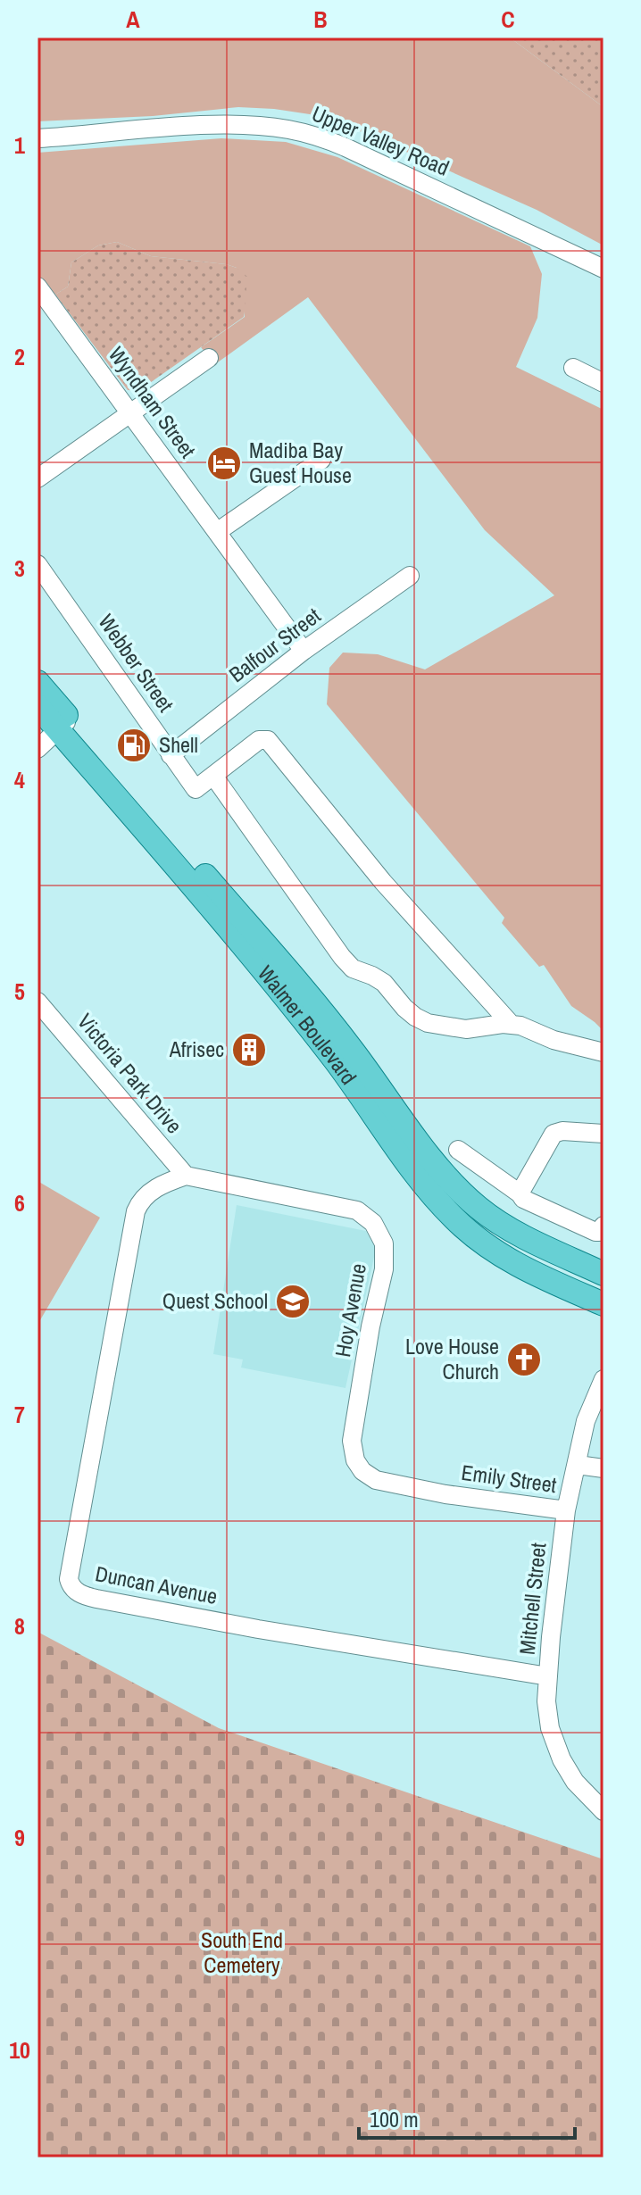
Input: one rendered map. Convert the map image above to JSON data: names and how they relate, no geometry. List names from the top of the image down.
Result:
{
  "streets": {
    "main road": ["Walmer Boulevard"],
    "street": [
      "Upper Valley Road",
      "Wyndham Street",
      "Balfour Street",
      "Webber Street",
      "Victoria Park Drive",
      "Hoy Avenue",
      "Emily Street",
      "Duncan Avenue",
      "Mitchell Street"
    ]
  },
  "crossings": [
    ["Wyndham Street", "Balfour Street"],
    ["Balfour Street", "Webber Street"],
    ["Victoria Park Drive", "Hoy Avenue"],
    ["Victoria Park Drive", "Duncan Avenue"],
    ["Hoy Avenue", "Emily Street"],
    ["Hoy Avenue", "Duncan Avenue"],
    ["Emily Street", "Mitchell Street"],
    ["Duncan Avenue", "Mitchell Street"]
  ],
  "parks": ["South End Cemetery"],
  "places": {
    "hotel": ["Madiba Bay Guest House"],
    "fuel station": ["Shell"],
    "building": ["Afrisec"],
    "school or university": ["Quest School"],
    "church": ["Love House Church"]
  },
  "scale_bar": "100 m",
  "grid": {
    "columns": ["A", "B", "C"],
    "rows": [
      "1",
      "2",
      "3",
      "4",
      "5",
      "6",
      "7",
      "8",
      "9",
      "10"
    ]
  }
}
